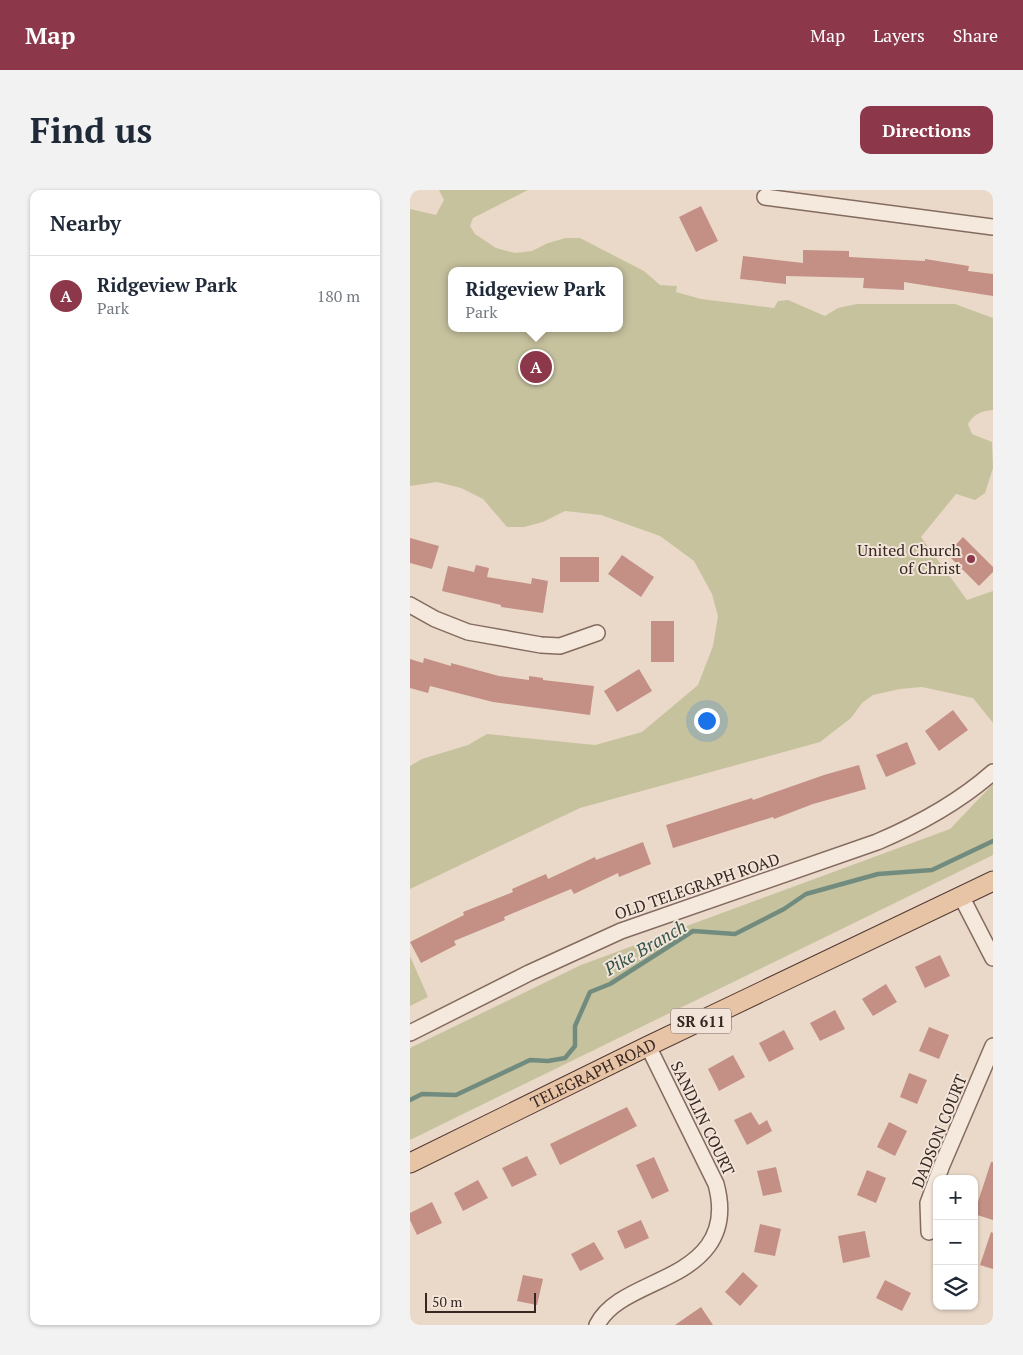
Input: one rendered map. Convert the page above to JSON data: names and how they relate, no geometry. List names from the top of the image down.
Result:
{
  "streets": {
    "main road": ["SR 611", "TELEGRAPH ROAD"],
    "street": ["OLD TELEGRAPH ROAD", "SANDLIN COURT", "DADSON COURT"]
  },
  "crossings": [
    ["TELEGRAPH ROAD", "SANDLIN COURT"]
  ],
  "water": ["Pike Branch"],
  "places": ["United Church of Christ"],
  "scale_bar": "50 m",
  "page": {
    "header": "Map",
    "nav": ["Map", "Layers", "Share"],
    "buttons": "Directions",
    "title": "Find us",
    "heading": "Nearby",
    "list": [
      {
        "mark": "A",
        "name": "Ridgeview Park",
        "note": "Park",
        "value": "180 m"
      }
    ],
    "popup": ["Ridgeview Park", "Park"],
    "pins": "A",
    "map_buttons": ["+", "−"],
    "scale": "50 m"
  }
}
